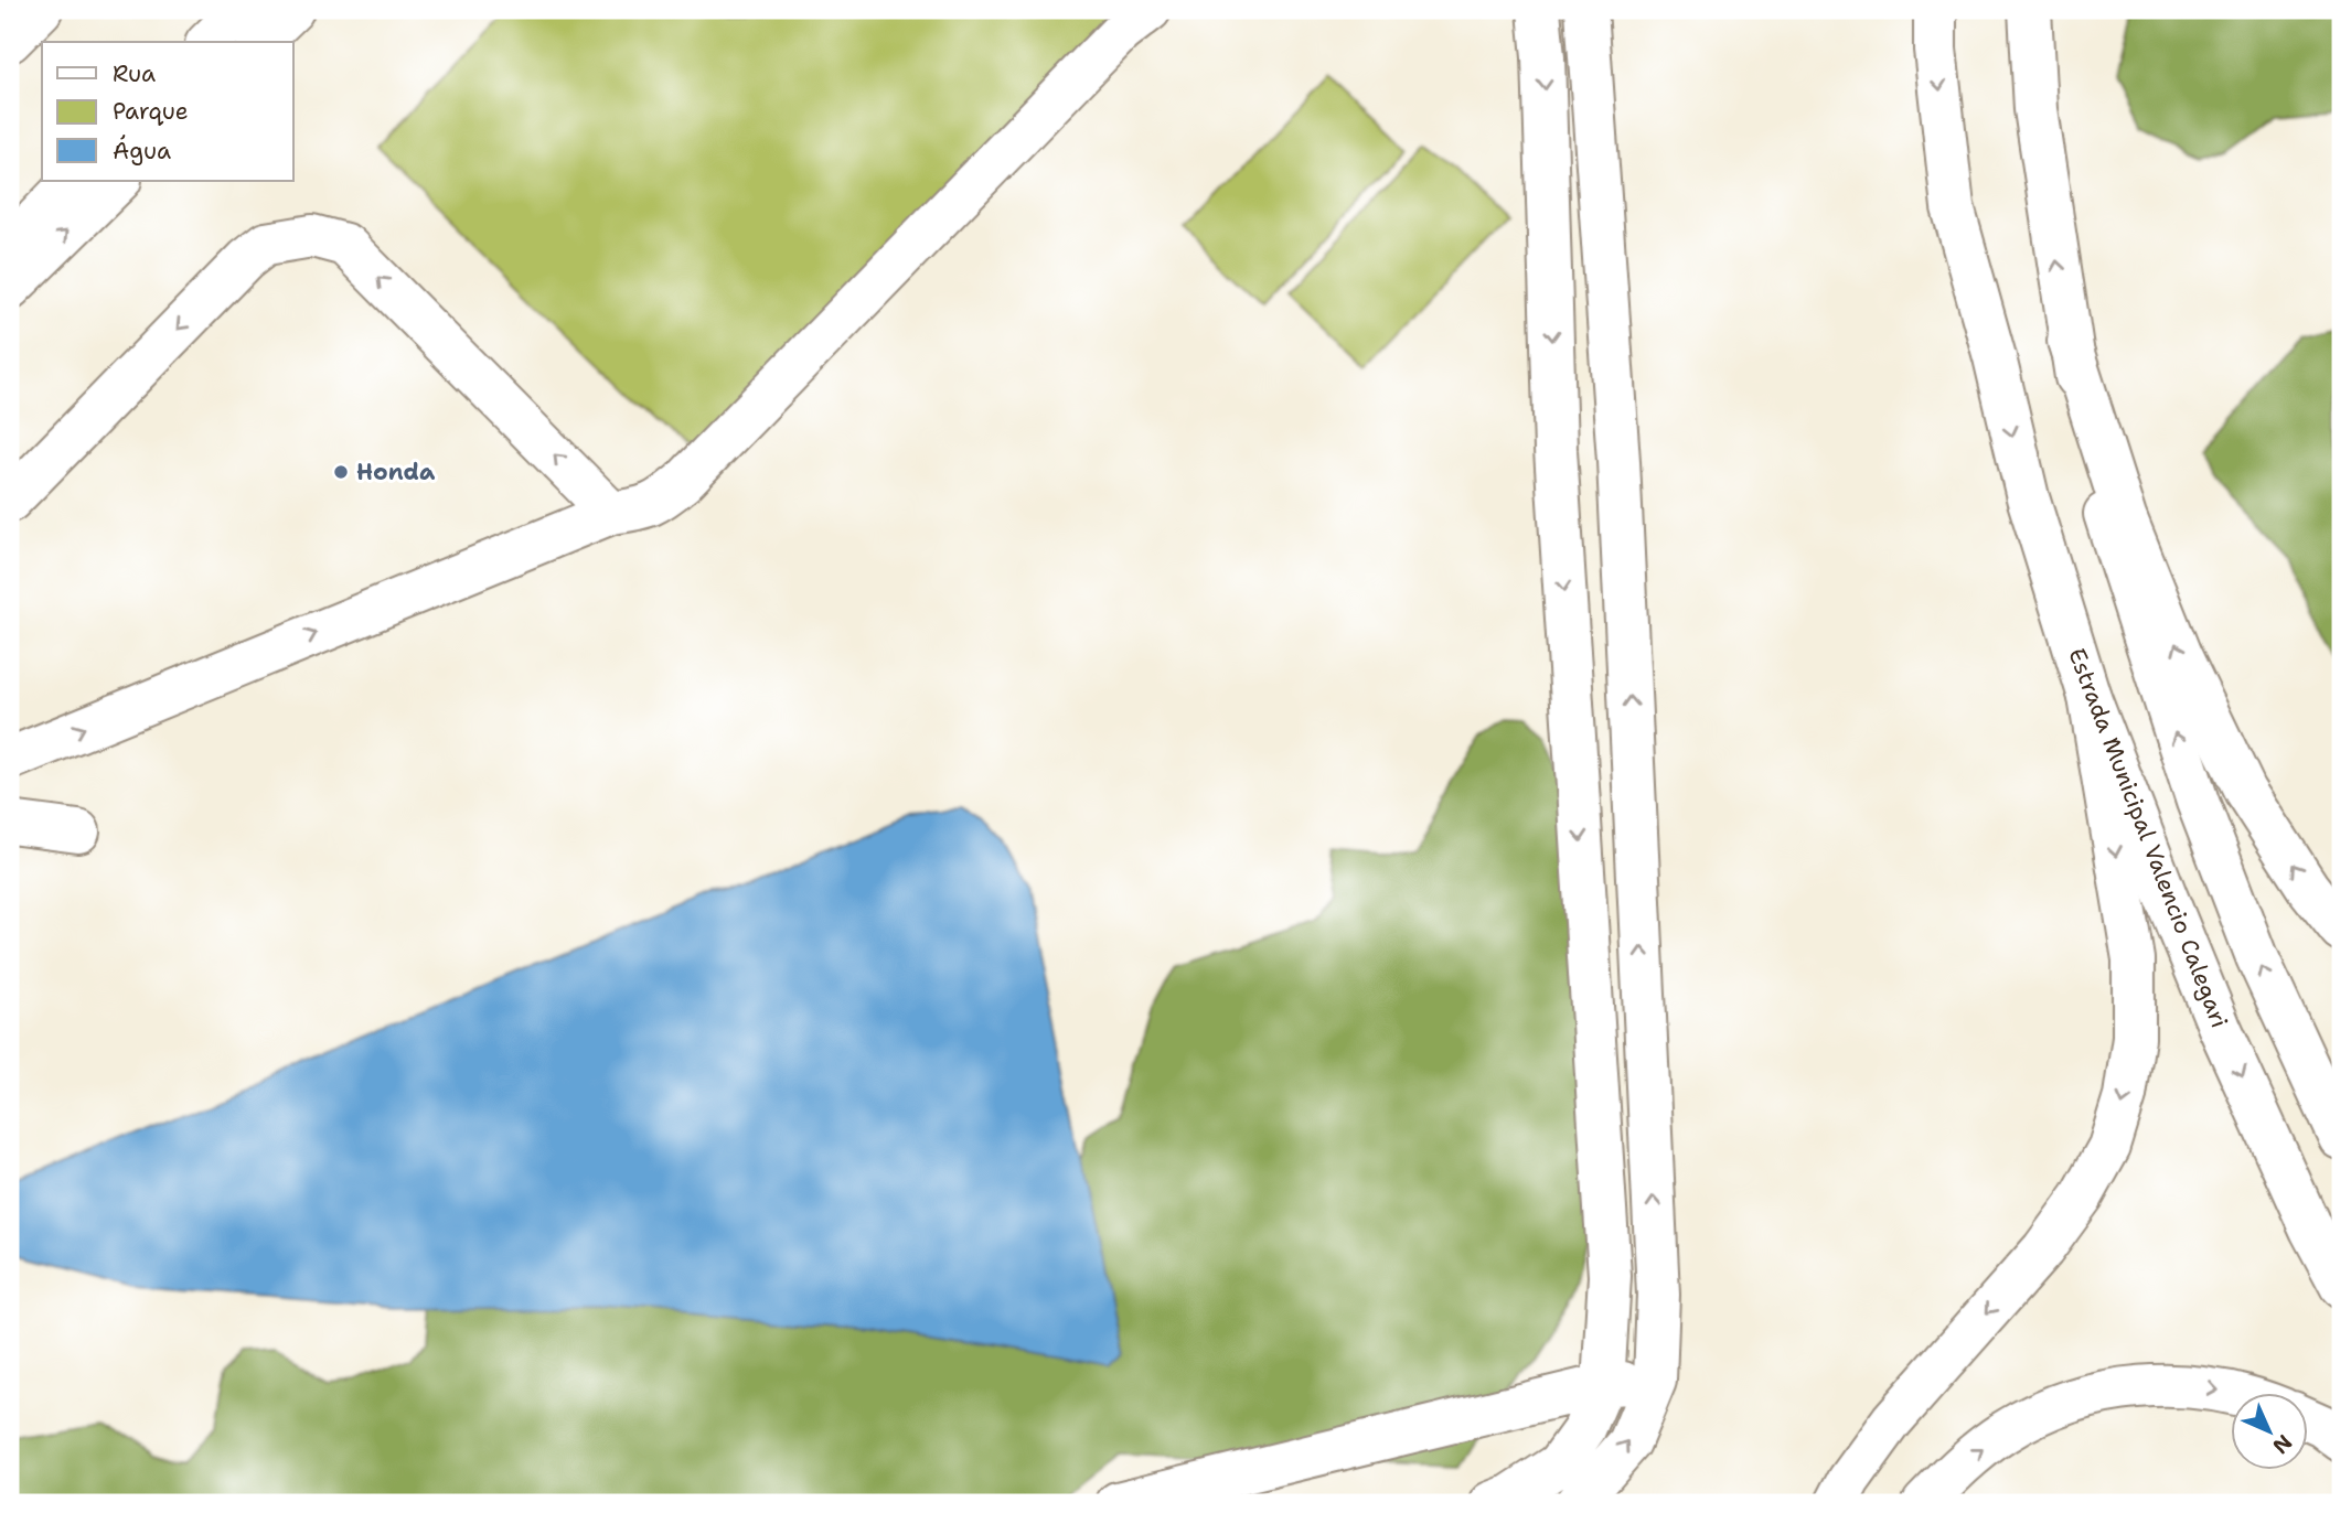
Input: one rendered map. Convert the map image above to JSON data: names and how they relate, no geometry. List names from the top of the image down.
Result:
{
  "streets": {
    "main road": ["Estrada Municipal Valencio Calegari"]
  },
  "places": ["Honda"],
  "legend": ["Rua", "Parque", "Água"],
  "north": "bottom right"
}
